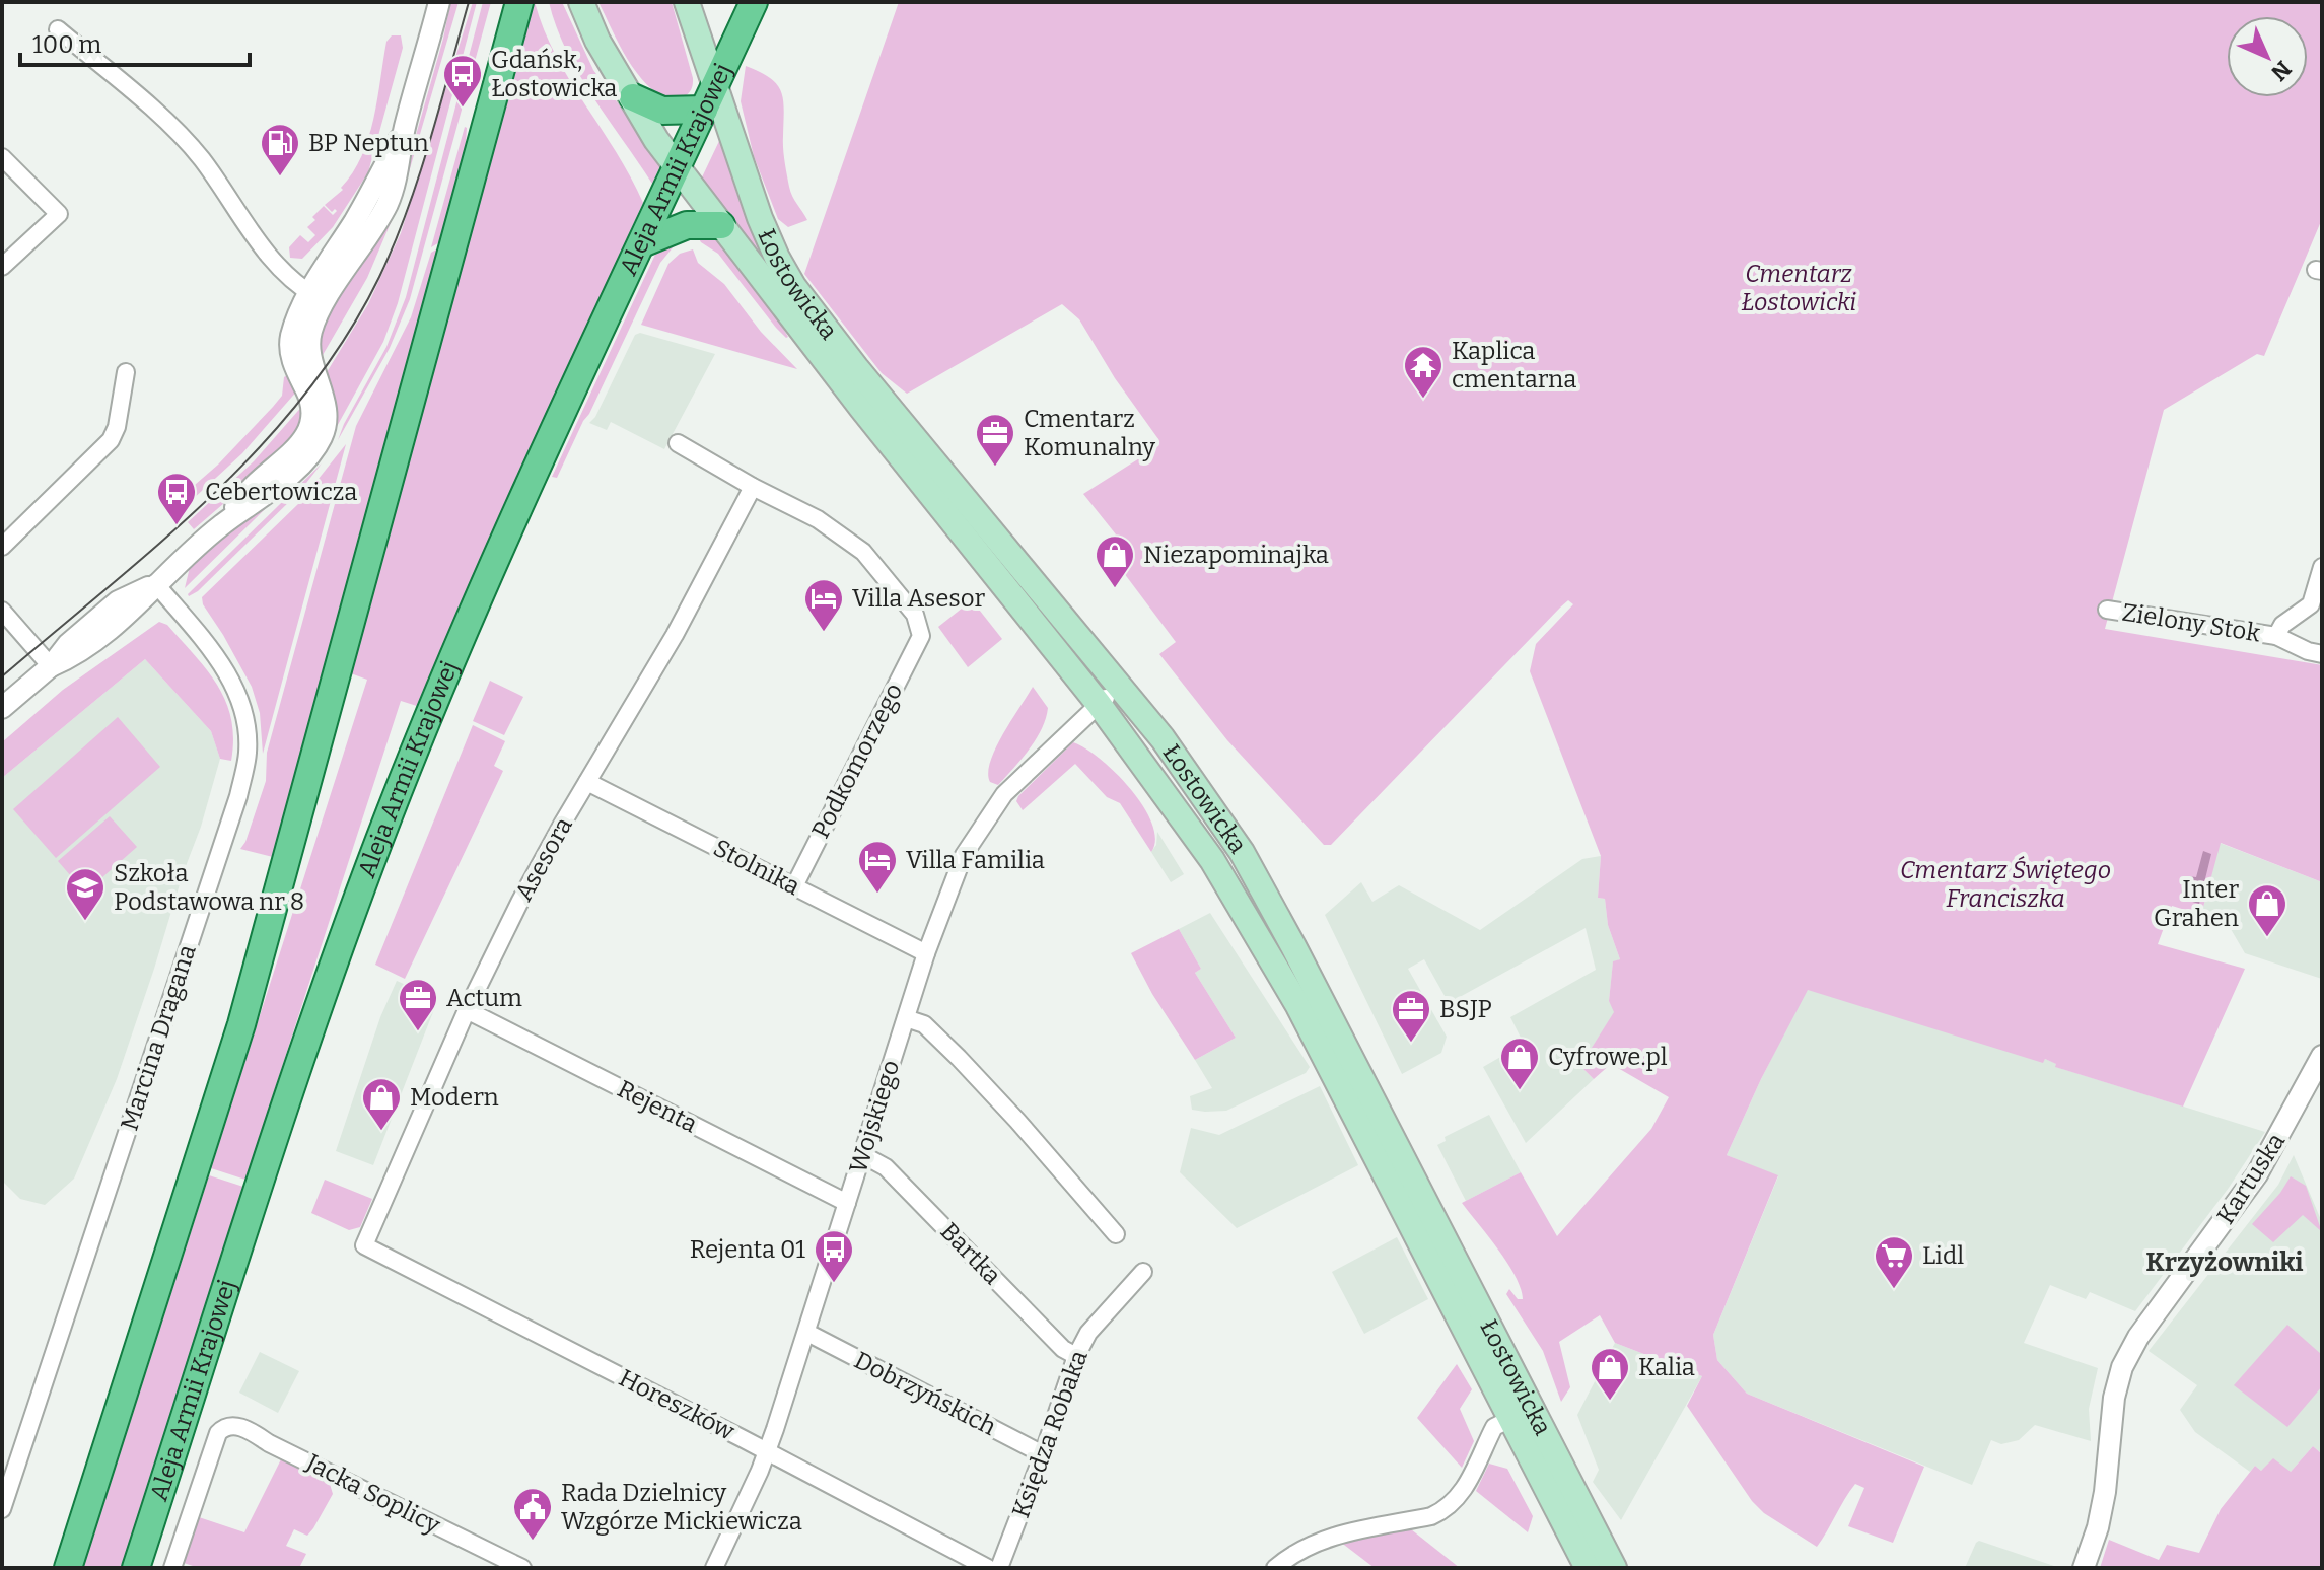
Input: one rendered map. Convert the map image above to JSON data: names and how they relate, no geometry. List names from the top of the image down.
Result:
{
  "streets": {
    "main road": ["Aleja Armii Krajowej", "Łostowicka"],
    "street": [
      "Zielony Stok",
      "Podkomorzego",
      "Asesora",
      "Stolnika",
      "Marcina Dragana",
      "Rejenta",
      "Wojskiego",
      "Kartuska",
      "Bartka",
      "Dobrzyńskich",
      "Horeszków",
      "Księdza Robaka",
      "Jacka Soplicy"
    ]
  },
  "crossings": [
    ["Aleja Armii Krajowej", "Łostowicka"],
    ["Łostowicka", "Wojskiego"],
    ["Podkomorzego", "Asesora"],
    ["Podkomorzego", "Stolnika"],
    ["Asesora", "Stolnika"],
    ["Asesora", "Rejenta"],
    ["Asesora", "Horeszków"],
    ["Stolnika", "Wojskiego"],
    ["Rejenta", "Wojskiego"],
    ["Wojskiego", "Bartka"],
    ["Wojskiego", "Dobrzyńskich"],
    ["Wojskiego", "Horeszków"],
    ["Bartka", "Księdza Robaka"],
    ["Dobrzyńskich", "Księdza Robaka"]
  ],
  "districts": ["Krzyżowniki"],
  "parks": ["Cmentarz Łostowicki", "Cmentarz Świętego Franciszka"],
  "places": {
    "bus stop": ["Gdańsk, Łostowicka", "Cebertowicza", "Rejenta 01"],
    "fuel station": ["BP Neptun"],
    "temple": ["Kaplica cmentarna"],
    "office": ["Cmentarz Komunalny", "Actum", "BSJP"],
    "shop": [
      "Niezapominajka",
      "Inter Grahen",
      "Cyfrowe.pl",
      "Modern",
      "Kalia"
    ],
    "hotel": ["Villa Asesor", "Villa Familia"],
    "school or university": ["Szkoła Podstawowa nr 8"],
    "supermarket": ["Lidl"],
    "public building": ["Rada Dzielnicy Wzgórze Mickiewicza"]
  },
  "scale_bar": "100 m",
  "north": "bottom right"
}
